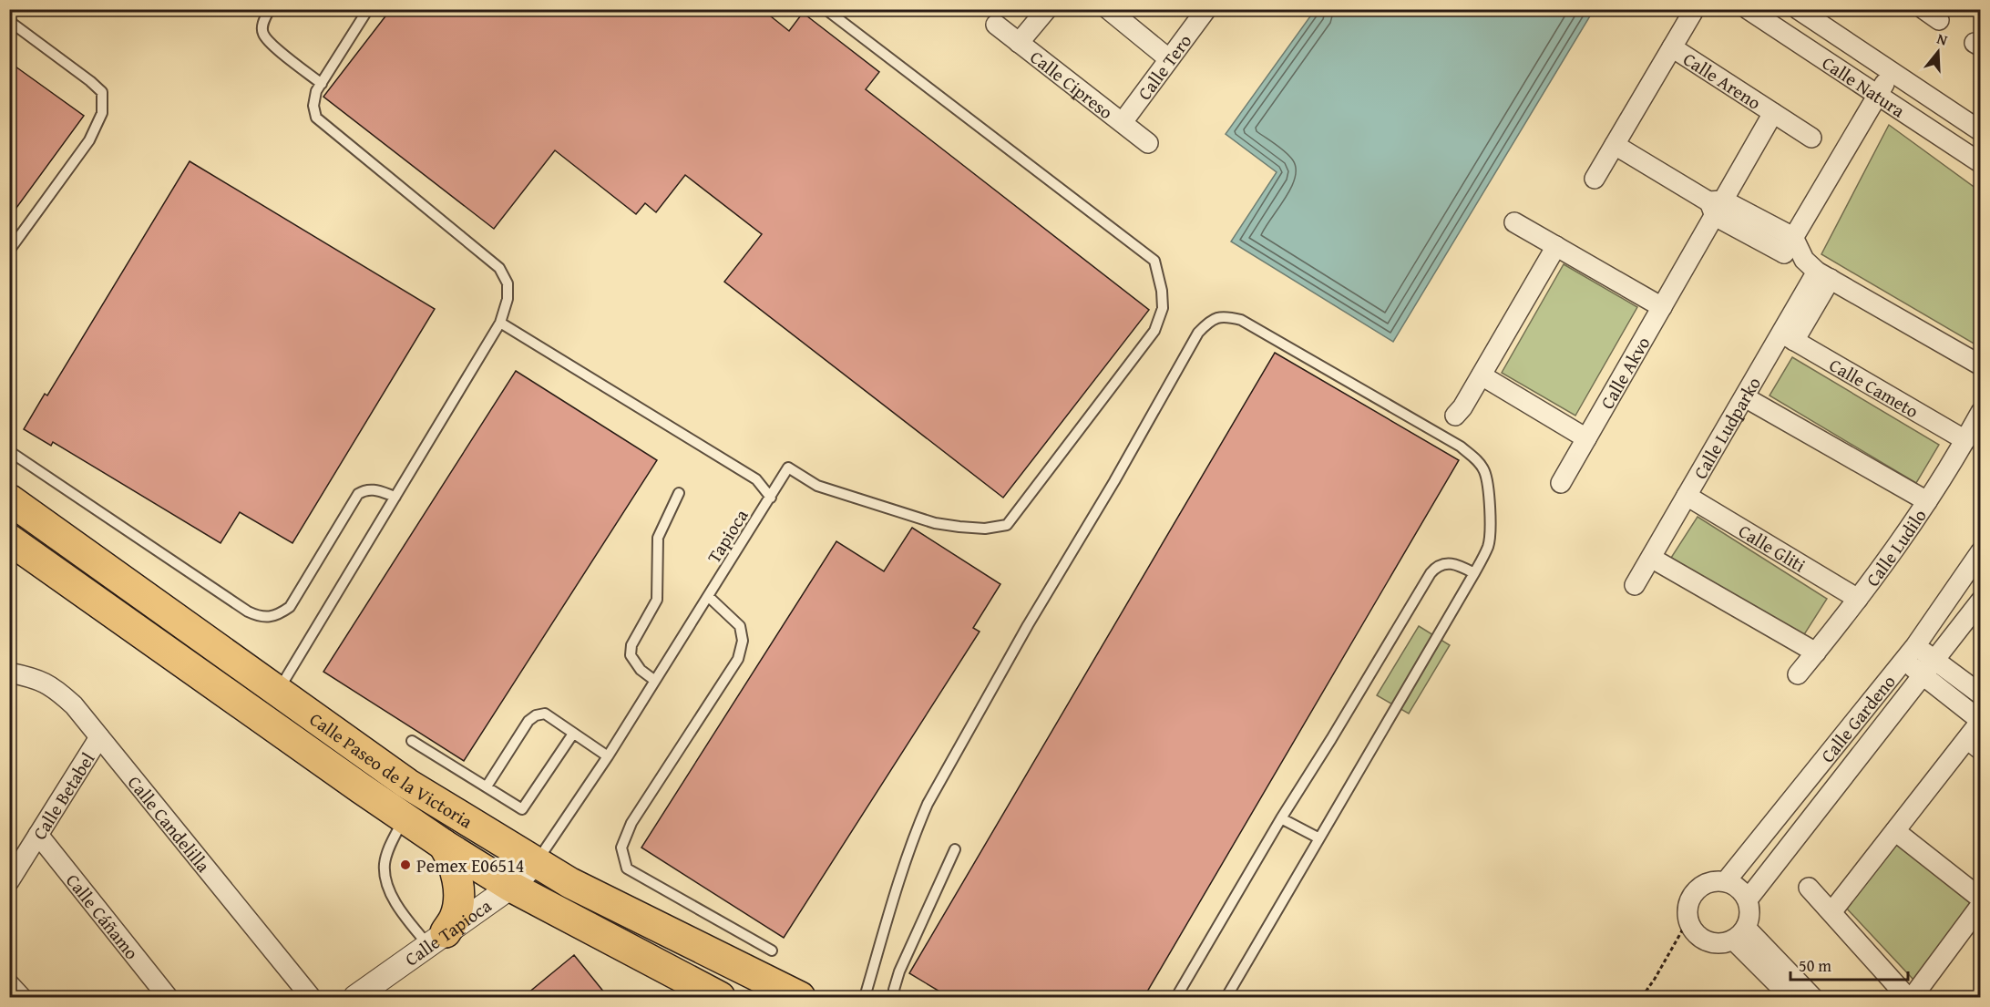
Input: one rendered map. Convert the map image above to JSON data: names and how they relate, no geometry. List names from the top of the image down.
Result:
{
  "streets": {
    "main road": ["Calle Paseo de la Victoria"],
    "street": [
      "Calle Tero",
      "Calle Areno",
      "Calle Cipreso",
      "Calle Natura",
      "Calle Akvo",
      "Calle Cameto",
      "Calle Ludparko",
      "Calle Gliti",
      "Calle Ludilo",
      "Calle Gardeno",
      "Calle Betabel",
      "Calle Candelilla",
      "Calle Cáñamo",
      "Calle Tapioca"
    ],
    "lane": ["Tapioca"]
  },
  "crossings": [
    ["Calle Tero", "Calle Cipreso"],
    ["Calle Areno", "Calle Akvo"],
    ["Calle Cameto", "Calle Ludparko"],
    ["Calle Cameto", "Calle Ludilo"],
    ["Calle Ludparko", "Calle Gliti"],
    ["Tapioca", "Calle Paseo de la Victoria"],
    ["Tapioca", "Calle Tapioca"],
    ["Calle Gliti", "Calle Ludilo"],
    ["Calle Paseo de la Victoria", "Calle Tapioca"],
    ["Calle Betabel", "Calle Candelilla"],
    ["Calle Betabel", "Calle Cáñamo"]
  ],
  "places": ["Pemex E06514"],
  "scale_bar": "50 m",
  "north": "top"
}
